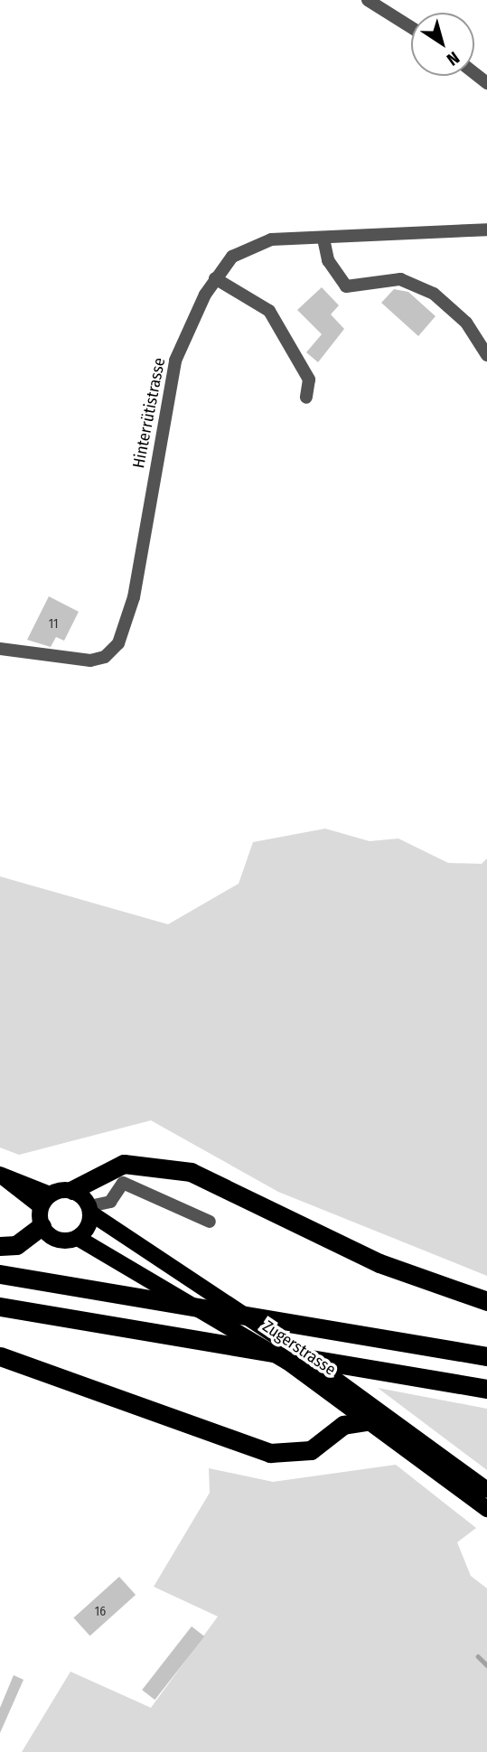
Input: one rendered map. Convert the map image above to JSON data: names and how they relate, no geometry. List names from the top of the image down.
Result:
{
  "streets": {
    "main road": ["Zugerstrasse"],
    "lane": ["Hinterrütistrasse"]
  },
  "house_numbers": ["11", "16"],
  "north": "bottom right"
}
